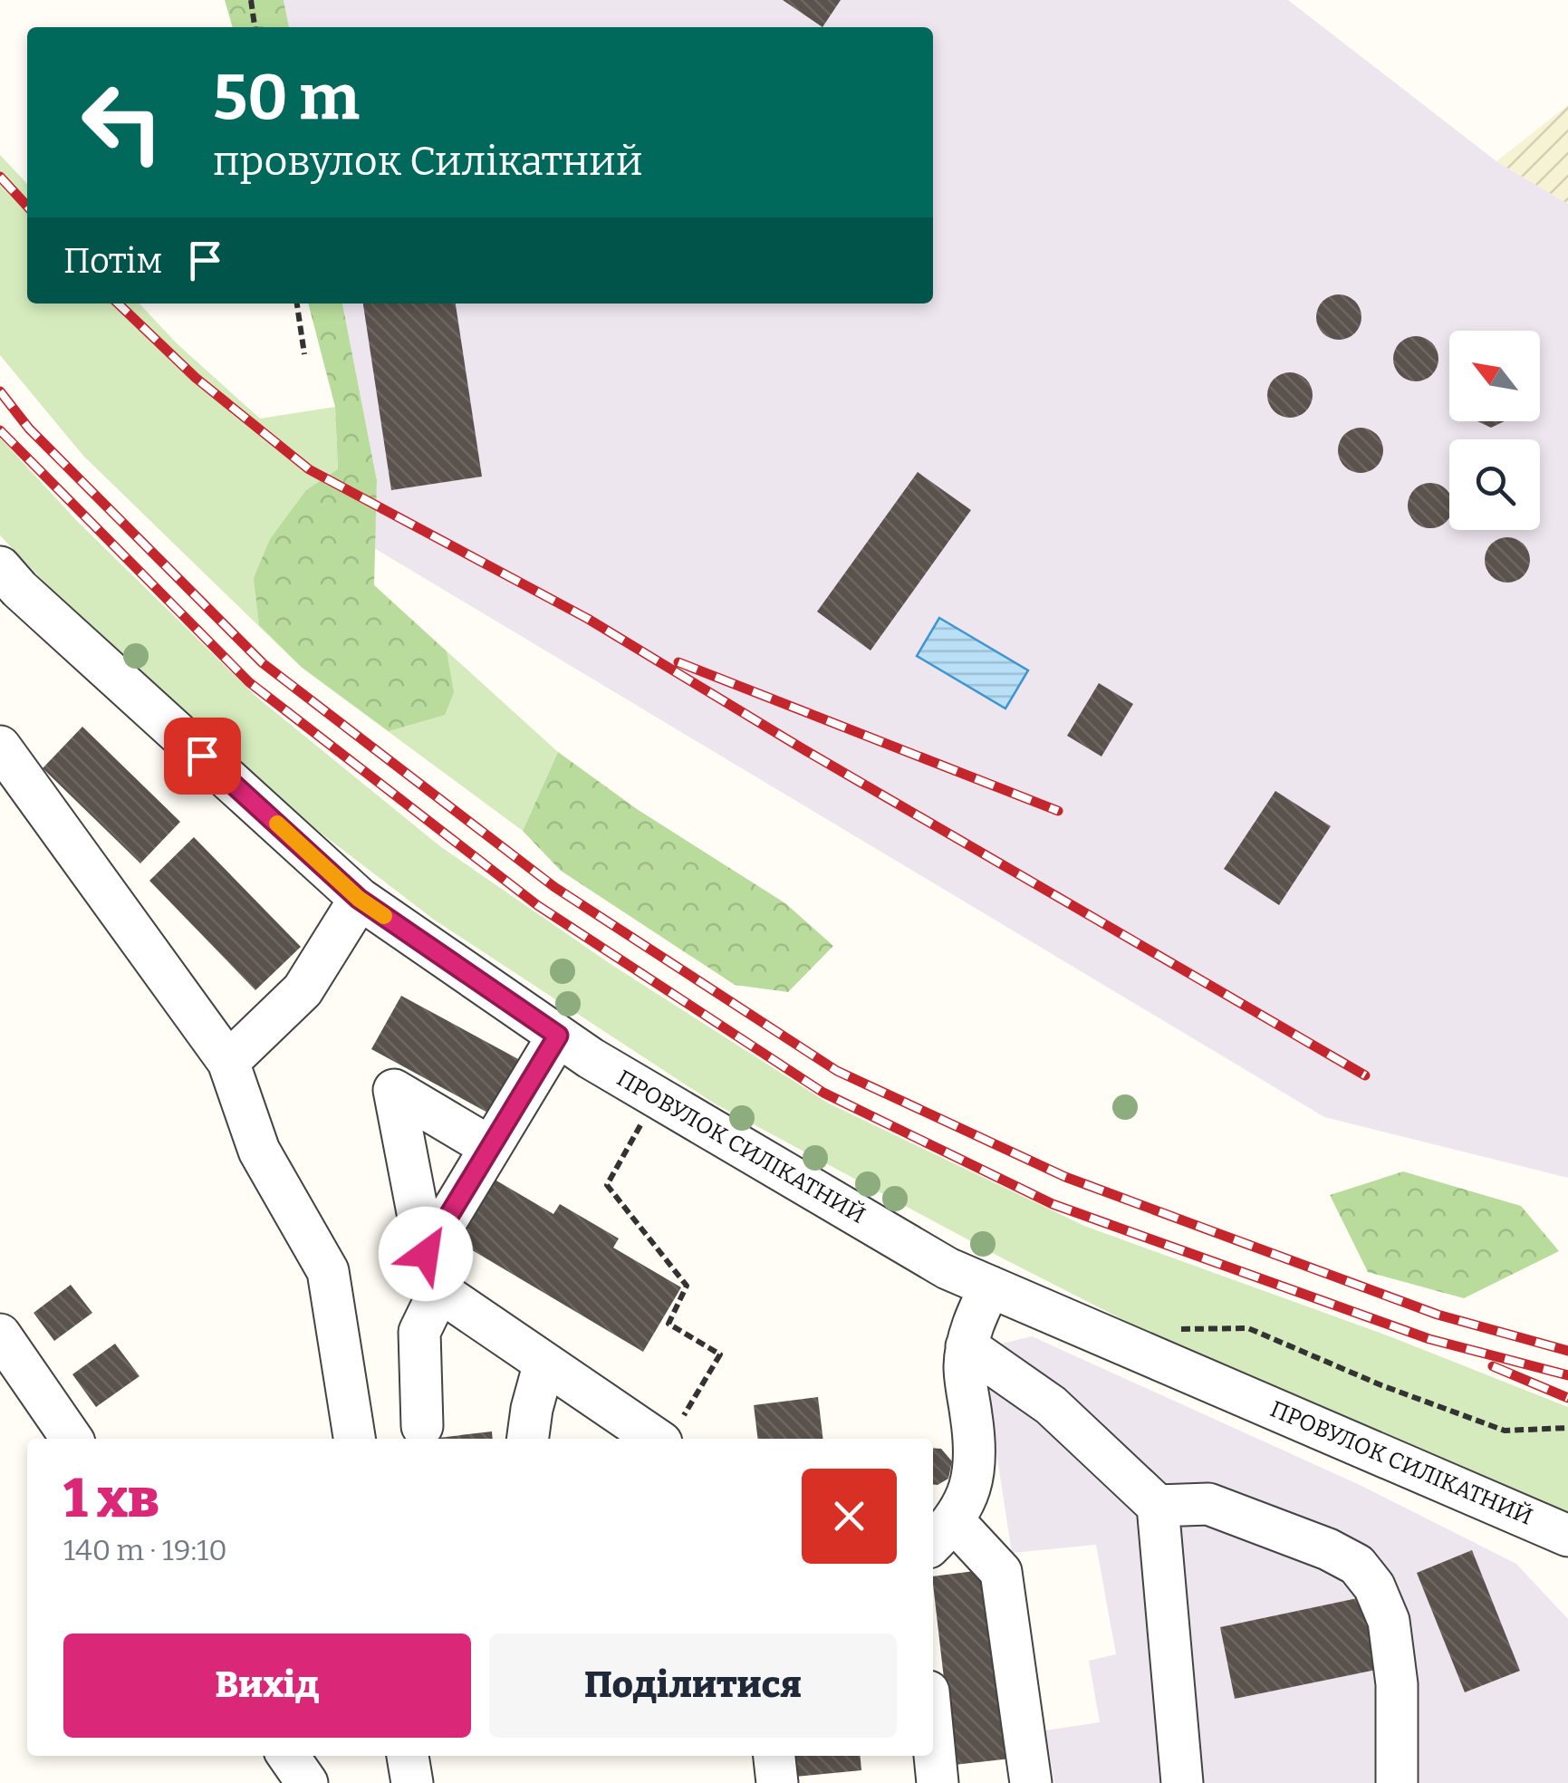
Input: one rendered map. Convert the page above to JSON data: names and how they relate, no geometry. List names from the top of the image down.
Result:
{
  "streets": {
    "street": ["ПРОВУЛОК СИЛІКАТНИЙ"]
  },
  "north": "top left",
  "page": {
    "turn": ["50 m", "провулок Силікатний"],
    "then": "Потім",
    "heading": ["1 хв", "140 m · 19:10"],
    "buttons": ["Вихід", "Поділитися"]
  }
}
